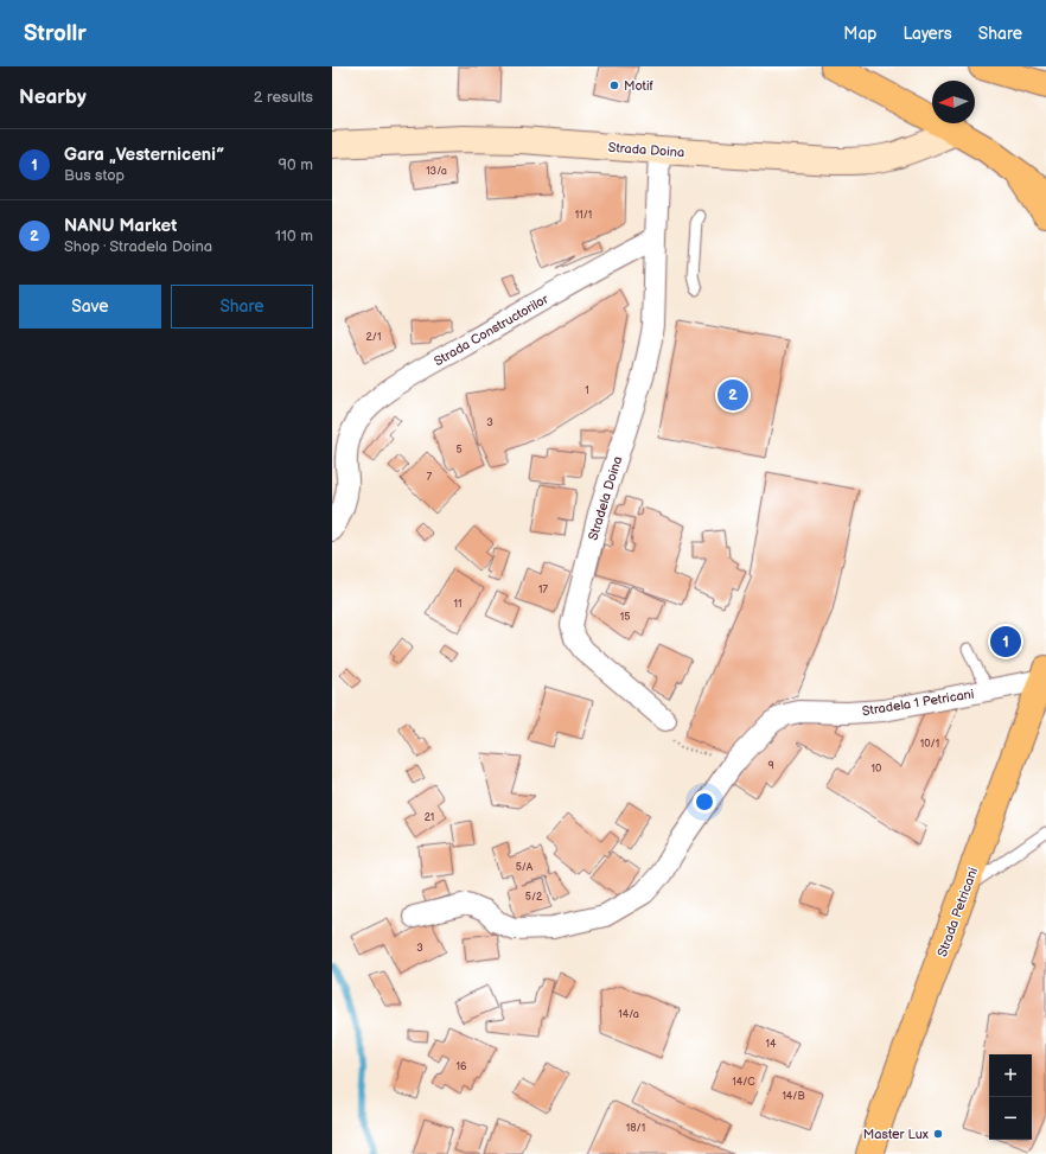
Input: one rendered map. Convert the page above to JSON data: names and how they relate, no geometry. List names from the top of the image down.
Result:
{
  "streets": {
    "main road": ["Strada Doina", "Strada Petricani"],
    "street": ["Strada Constructorilor", "Stradela Doina", "Stradela 1 Petricani"]
  },
  "crossings": [
    ["Strada Constructorilor", "Stradela Doina"],
    ["Stradela 1 Petricani", "Strada Petricani"]
  ],
  "places": ["Motif", "Master Lux"],
  "house_numbers": [
    "13/a",
    "11/1",
    "2/1",
    "1",
    "3",
    "5",
    "7",
    "17",
    "11",
    "15",
    "10/1",
    "9",
    "10",
    "21",
    "5/A",
    "5/2",
    "3",
    "14/a",
    "14",
    "16",
    "14/C",
    "14/B",
    "18/1"
  ],
  "north": "left",
  "page": {
    "header": "Strollr",
    "nav": ["Map", "Layers", "Share"],
    "heading": ["Nearby", "2 results"],
    "list": [
      {
        "mark": "1",
        "name": "Gara „Vesterniceni”",
        "note": "Bus stop",
        "value": "90 m"
      },
      {
        "mark": "2",
        "name": "NANU Market",
        "note": "Shop · Stradela Doina",
        "value": "110 m"
      }
    ],
    "buttons": ["Save", "Share"],
    "pins": ["2", "1"],
    "map_buttons": ["+", "−"]
  }
}
